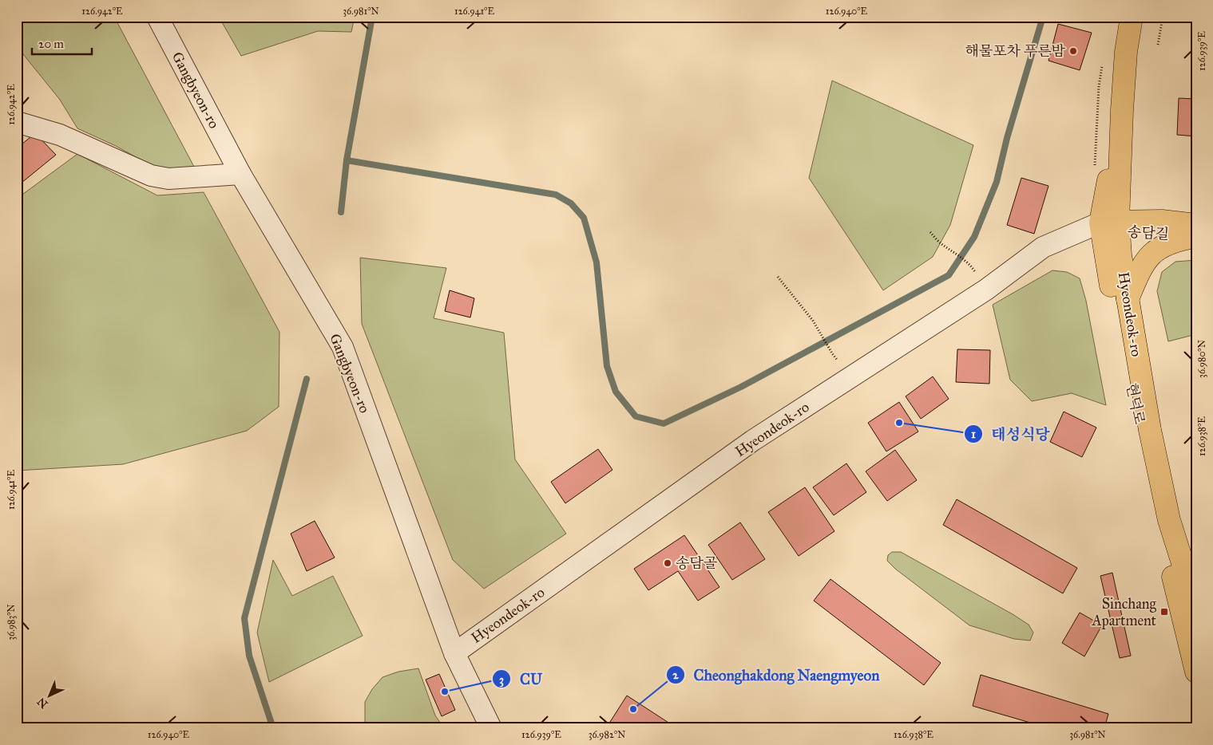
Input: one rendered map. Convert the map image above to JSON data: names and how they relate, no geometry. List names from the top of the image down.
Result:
{
  "streets": {
    "main road": ["송담길", "Hyeondeok-ro", "현덕로"],
    "street": ["Gangbyeon-ro"]
  },
  "crossings": [
    ["Gangbyeon-ro", "Hyeondeok-ro"],
    ["송담길", "Hyeondeok-ro"],
    ["송담길", "현덕로"],
    ["Hyeondeok-ro", "현덕로"]
  ],
  "places": {
    "other": [
      "해물포차 푸른밤",
      "태성식당",
      "송담골",
      "CU",
      "Cheonghakdong Naengmyeon"
    ],
    "transit": ["Sinchang Apartment"]
  },
  "scale_bar": "20 m",
  "north": "bottom left",
  "coordinates": [
    "126.942°E",
    "36.981°N",
    "126.941°E",
    "126.940°E",
    "126.939°E",
    "36.980°N",
    "126.938°E",
    "36.983°N",
    "36.982°N"
  ]
}
